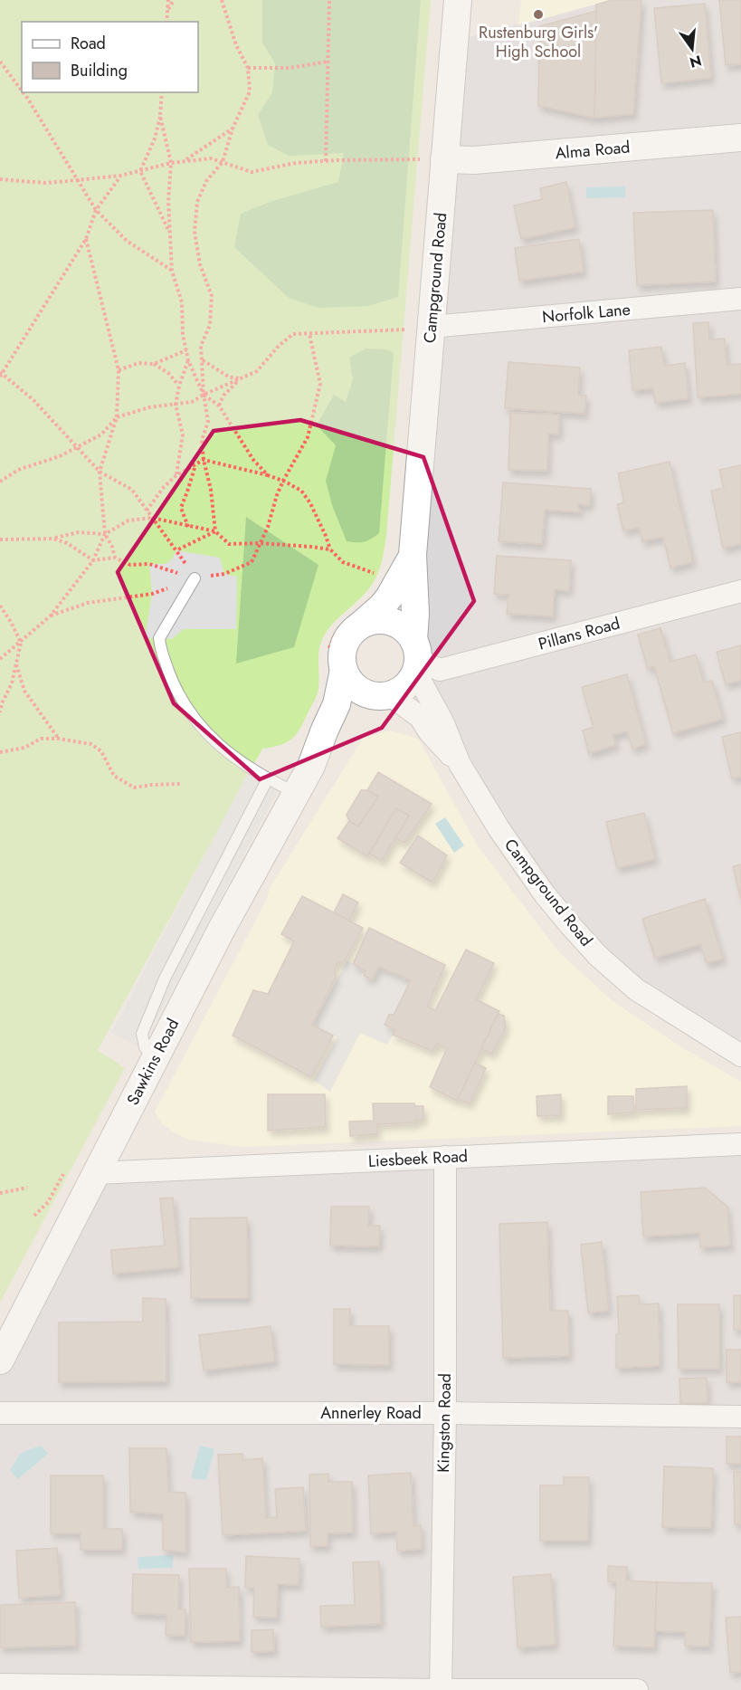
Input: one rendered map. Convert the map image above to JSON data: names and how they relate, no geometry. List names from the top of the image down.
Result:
{
  "streets": {
    "street": [
      "Alma Road",
      "Campground Road",
      "Norfolk Lane",
      "Pillans Road",
      "Sawkins Road",
      "Liesbeek Road",
      "Annerley Road",
      "Kingston Road"
    ]
  },
  "crossings": [
    ["Alma Road", "Campground Road"],
    ["Campground Road", "Norfolk Lane"],
    ["Campground Road", "Pillans Road"],
    ["Campground Road", "Sawkins Road"],
    ["Pillans Road", "Sawkins Road"],
    ["Sawkins Road", "Liesbeek Road"],
    ["Liesbeek Road", "Kingston Road"],
    ["Annerley Road", "Kingston Road"]
  ],
  "places": ["Rustenburg Girls' High School"],
  "legend": ["Road", "Building"],
  "north": "bottom"
}
